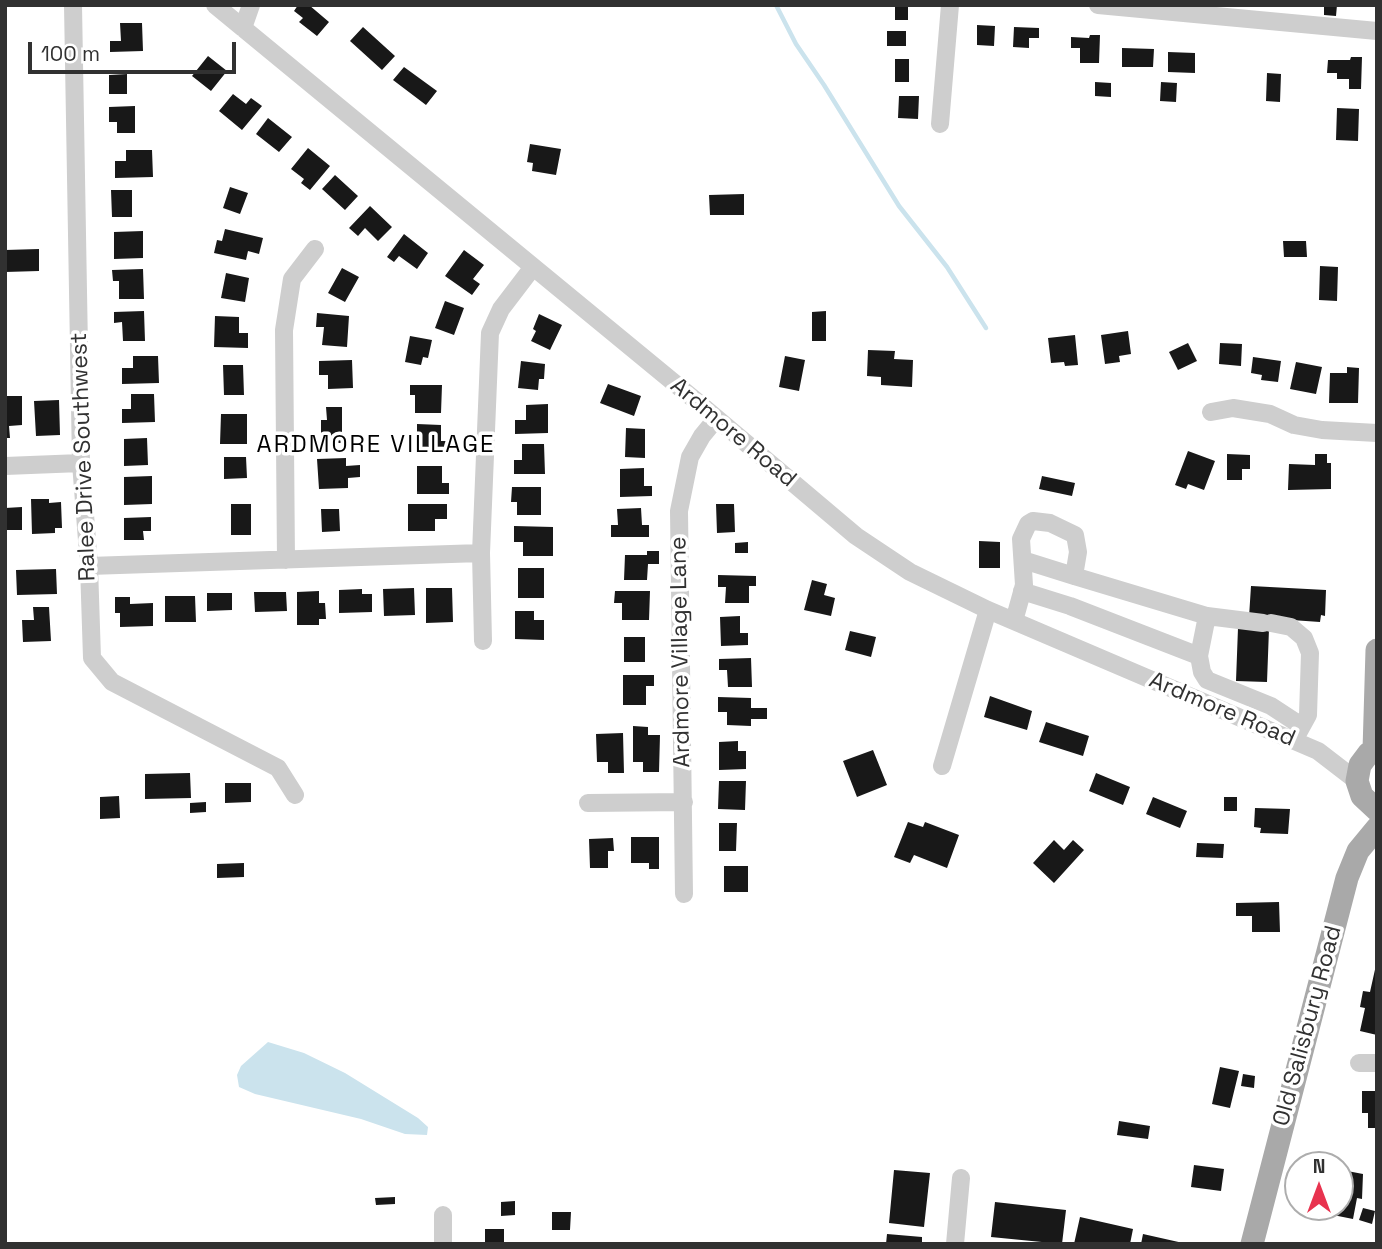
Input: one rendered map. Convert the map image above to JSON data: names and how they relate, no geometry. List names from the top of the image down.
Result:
{
  "streets": {
    "main road": ["Old Salisbury Road"],
    "street": ["Ardmore Road", "Ralee Drive Southwest", "Ardmore Village Lane"]
  },
  "crossings": [
    ["Ardmore Road", "Ardmore Village Lane"],
    ["Ardmore Road", "Old Salisbury Road"]
  ],
  "districts": ["ARDMORE VILLAGE"],
  "scale_bar": "100 m",
  "north": "top"
}
